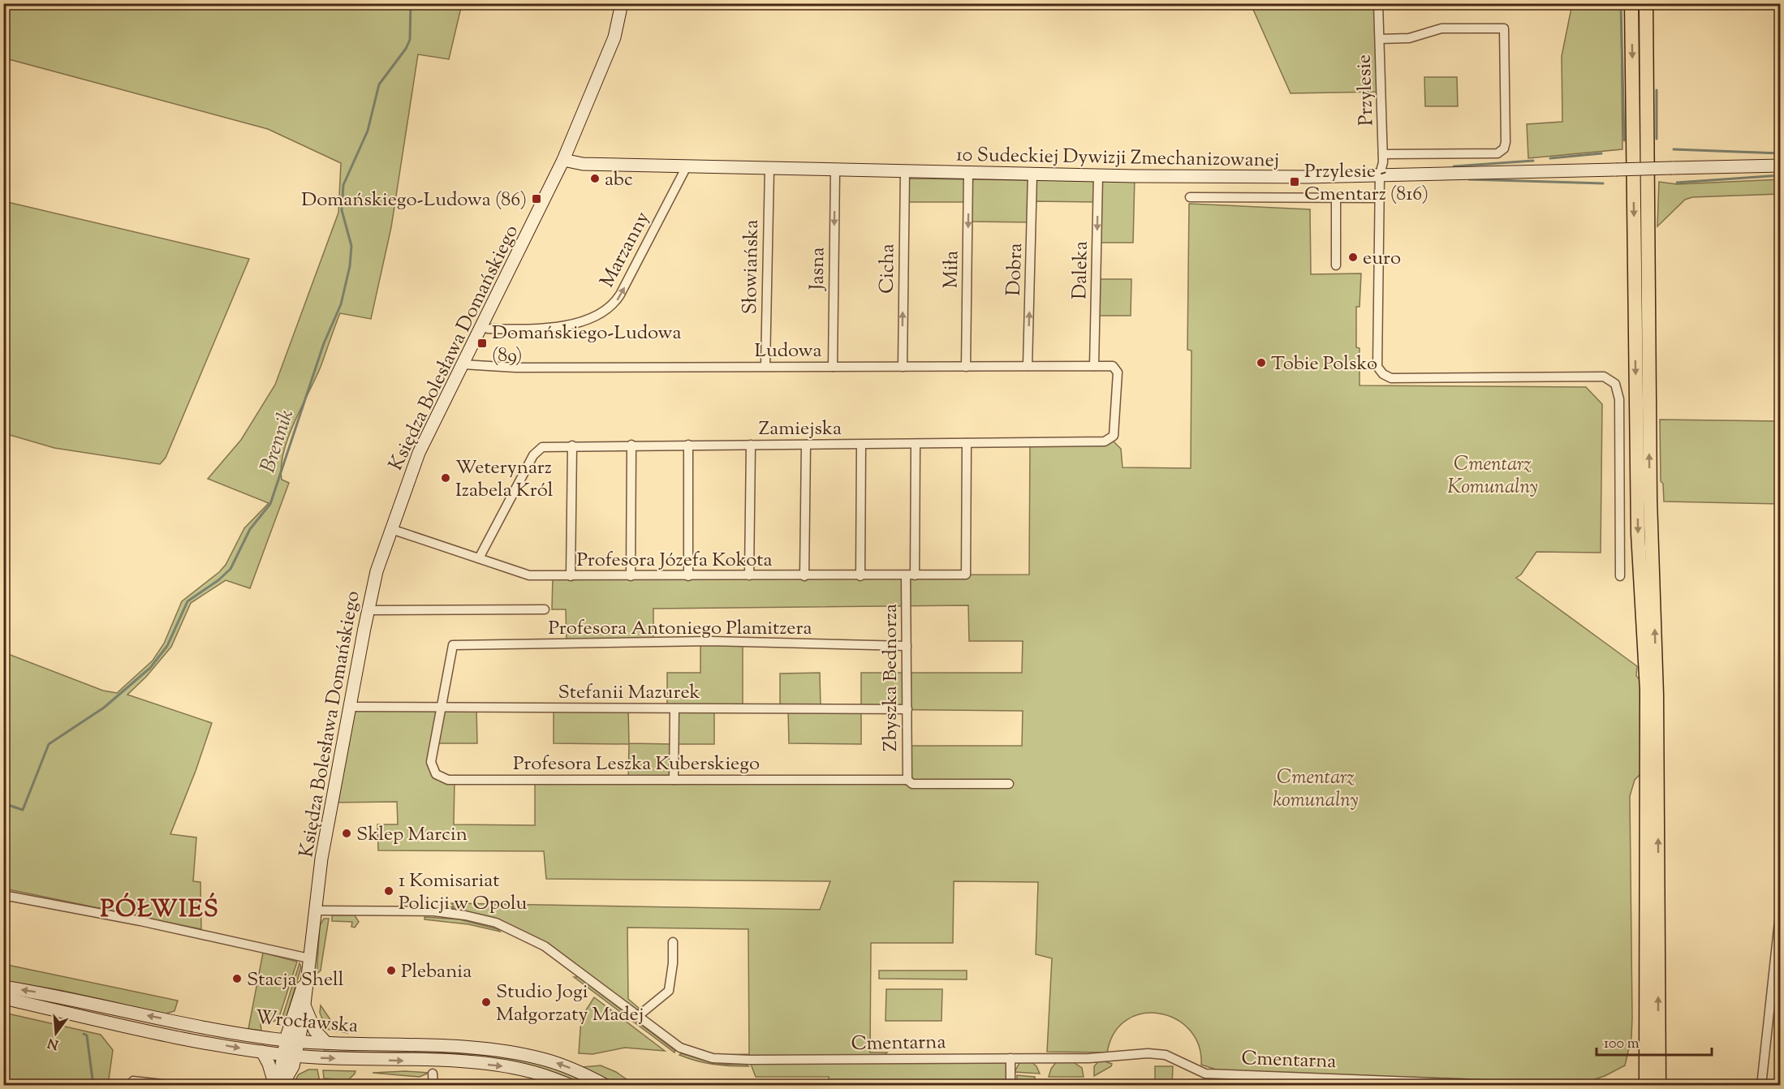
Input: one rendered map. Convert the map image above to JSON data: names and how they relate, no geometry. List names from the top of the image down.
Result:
{
  "streets": {
    "main road": ["10 Sudeckiej Dywizji Zmechanizowanej", "Księdza Bolesława Domańskiego", "Wrocławska"],
    "street": [
      "Przylesie",
      "Marzanny",
      "Słowiańska",
      "Jasna",
      "Cicha",
      "Miła",
      "Dobra",
      "Daleka",
      "Ludowa",
      "Zamiejska",
      "Profesora Józefa Kokota",
      "Profesora Antoniego Plamitzera",
      "Zbyszka Bednorza",
      "Stefanii Mazurek",
      "Profesora Leszka Kuberskiego",
      "Cmentarna"
    ]
  },
  "crossings": [
    ["Przylesie", "10 Sudeckiej Dywizji Zmechanizowanej"],
    ["10 Sudeckiej Dywizji Zmechanizowanej", "Marzanny"],
    ["10 Sudeckiej Dywizji Zmechanizowanej", "Słowiańska"],
    ["10 Sudeckiej Dywizji Zmechanizowanej", "Jasna"],
    ["10 Sudeckiej Dywizji Zmechanizowanej", "Cicha"],
    ["10 Sudeckiej Dywizji Zmechanizowanej", "Miła"],
    ["10 Sudeckiej Dywizji Zmechanizowanej", "Dobra"],
    ["10 Sudeckiej Dywizji Zmechanizowanej", "Daleka"],
    ["10 Sudeckiej Dywizji Zmechanizowanej", "Księdza Bolesława Domańskiego"],
    ["Marzanny", "Księdza Bolesława Domańskiego"],
    ["Słowiańska", "Ludowa"],
    ["Jasna", "Ludowa"],
    ["Cicha", "Ludowa"],
    ["Miła", "Ludowa"],
    ["Dobra", "Ludowa"],
    ["Daleka", "Ludowa"],
    ["Księdza Bolesława Domańskiego", "Ludowa"],
    ["Księdza Bolesława Domańskiego", "Profesora Józefa Kokota"],
    ["Księdza Bolesława Domańskiego", "Stefanii Mazurek"],
    ["Księdza Bolesława Domańskiego", "Wrocławska"],
    ["Księdza Bolesława Domańskiego", "Cmentarna"],
    ["Ludowa", "Zamiejska"],
    ["Zamiejska", "Profesora Józefa Kokota"],
    ["Zamiejska", "Zbyszka Bednorza"],
    ["Profesora Józefa Kokota", "Zbyszka Bednorza"],
    ["Profesora Antoniego Plamitzera", "Zbyszka Bednorza"],
    ["Profesora Antoniego Plamitzera", "Stefanii Mazurek"],
    ["Profesora Antoniego Plamitzera", "Profesora Leszka Kuberskiego"],
    ["Zbyszka Bednorza", "Stefanii Mazurek"],
    ["Zbyszka Bednorza", "Profesora Leszka Kuberskiego"],
    ["Stefanii Mazurek", "Profesora Leszka Kuberskiego"]
  ],
  "one_way": [
    "Marzanny",
    "Jasna",
    "Cicha",
    "Miła",
    "Dobra",
    "Daleka"
  ],
  "districts": ["PÓŁWIEŚ"],
  "water": ["Brennik"],
  "parks": ["Cmentarz Komunalny", "Cmentarz komunalny"],
  "places": {
    "other": [
      "abc",
      "euro",
      "Tobie Polsko",
      "Weterynarz Izabela Król",
      "Sklep Marcin",
      "1 Komisariat Policji w Opolu",
      "Plebania",
      "Stacja Shell",
      "Studio Jogi Małgorzaty Madej"
    ],
    "transit": ["Przylesie - Cmentarz (816)", "Domańskiego-Ludowa (86)", "Domańskiego-Ludowa (89)"]
  },
  "scale_bar": "100 m",
  "north": "bottom"
}
